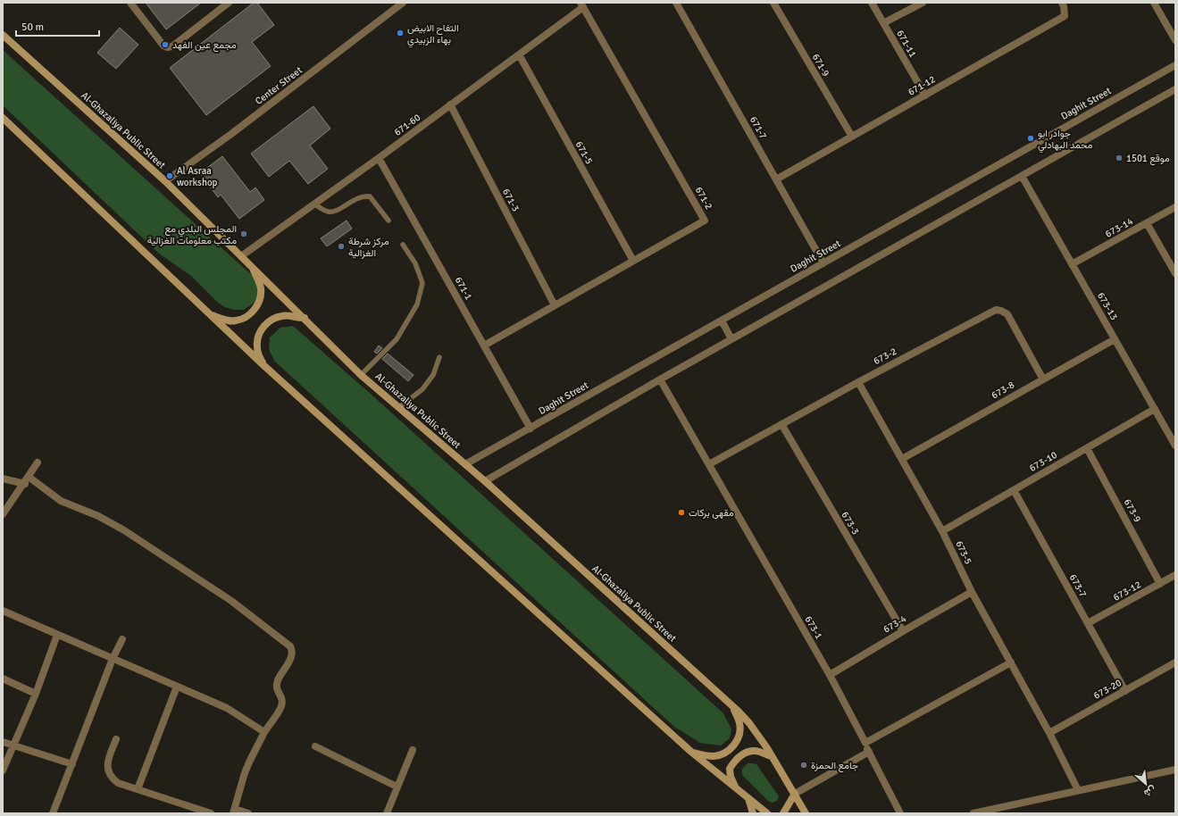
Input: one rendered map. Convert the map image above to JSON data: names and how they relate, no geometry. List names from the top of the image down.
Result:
{
  "streets": {
    "main road": ["Al-Ghazaliya Public Street"],
    "street": [
      "671-11",
      "671-9",
      "Center Street",
      "671-12",
      "Daghit Street",
      "671-60",
      "671-7",
      "671-5",
      "671-2",
      "671-3",
      "673-14",
      "671-1",
      "673-13",
      "673-2",
      "673-8",
      "673-10",
      "673-9",
      "673-3",
      "673-5",
      "673-7",
      "673-12",
      "673-4",
      "673-1",
      "673-20"
    ]
  },
  "crossings": [
    ["671-11", "671-12"],
    ["671-9", "671-12"],
    ["Center Street", "Al-Ghazaliya Public Street"],
    ["671-12", "671-7"],
    ["Daghit Street", "671-7"],
    ["Daghit Street", "Al-Ghazaliya Public Street"],
    ["Daghit Street", "671-1"],
    ["671-60", "Al-Ghazaliya Public Street"],
    ["671-60", "671-5"],
    ["671-60", "671-2"],
    ["671-60", "671-3"],
    ["671-60", "671-1"],
    ["671-5", "671-2"],
    ["671-2", "671-3"],
    ["671-2", "671-1"],
    ["673-14", "673-13"],
    ["673-13", "673-8"],
    ["673-13", "673-10"],
    ["673-2", "673-8"],
    ["673-2", "673-3"],
    ["673-2", "673-5"],
    ["673-2", "673-1"],
    ["673-8", "673-5"],
    ["673-10", "673-9"],
    ["673-10", "673-5"],
    ["673-10", "673-7"],
    ["673-9", "673-12"],
    ["673-3", "673-4"],
    ["673-5", "673-4"],
    ["673-5", "673-20"],
    ["673-7", "673-12"],
    ["673-7", "673-20"],
    ["673-4", "673-1"]
  ],
  "places": [
    "التفاح الابيض بهاء الزبيدي",
    "مجمع عين الفهد",
    "جوادر ابو محمد البهادلي",
    "موقع 1501",
    "Al Asraa workshop",
    "المجلس البلدي مع مكتب معلومات الغزالية",
    "مركز شرطة الغزالية",
    "مقهى بركات",
    "جامع الحمزة"
  ],
  "scale_bar": "50 m",
  "north": "bottom right"
}
